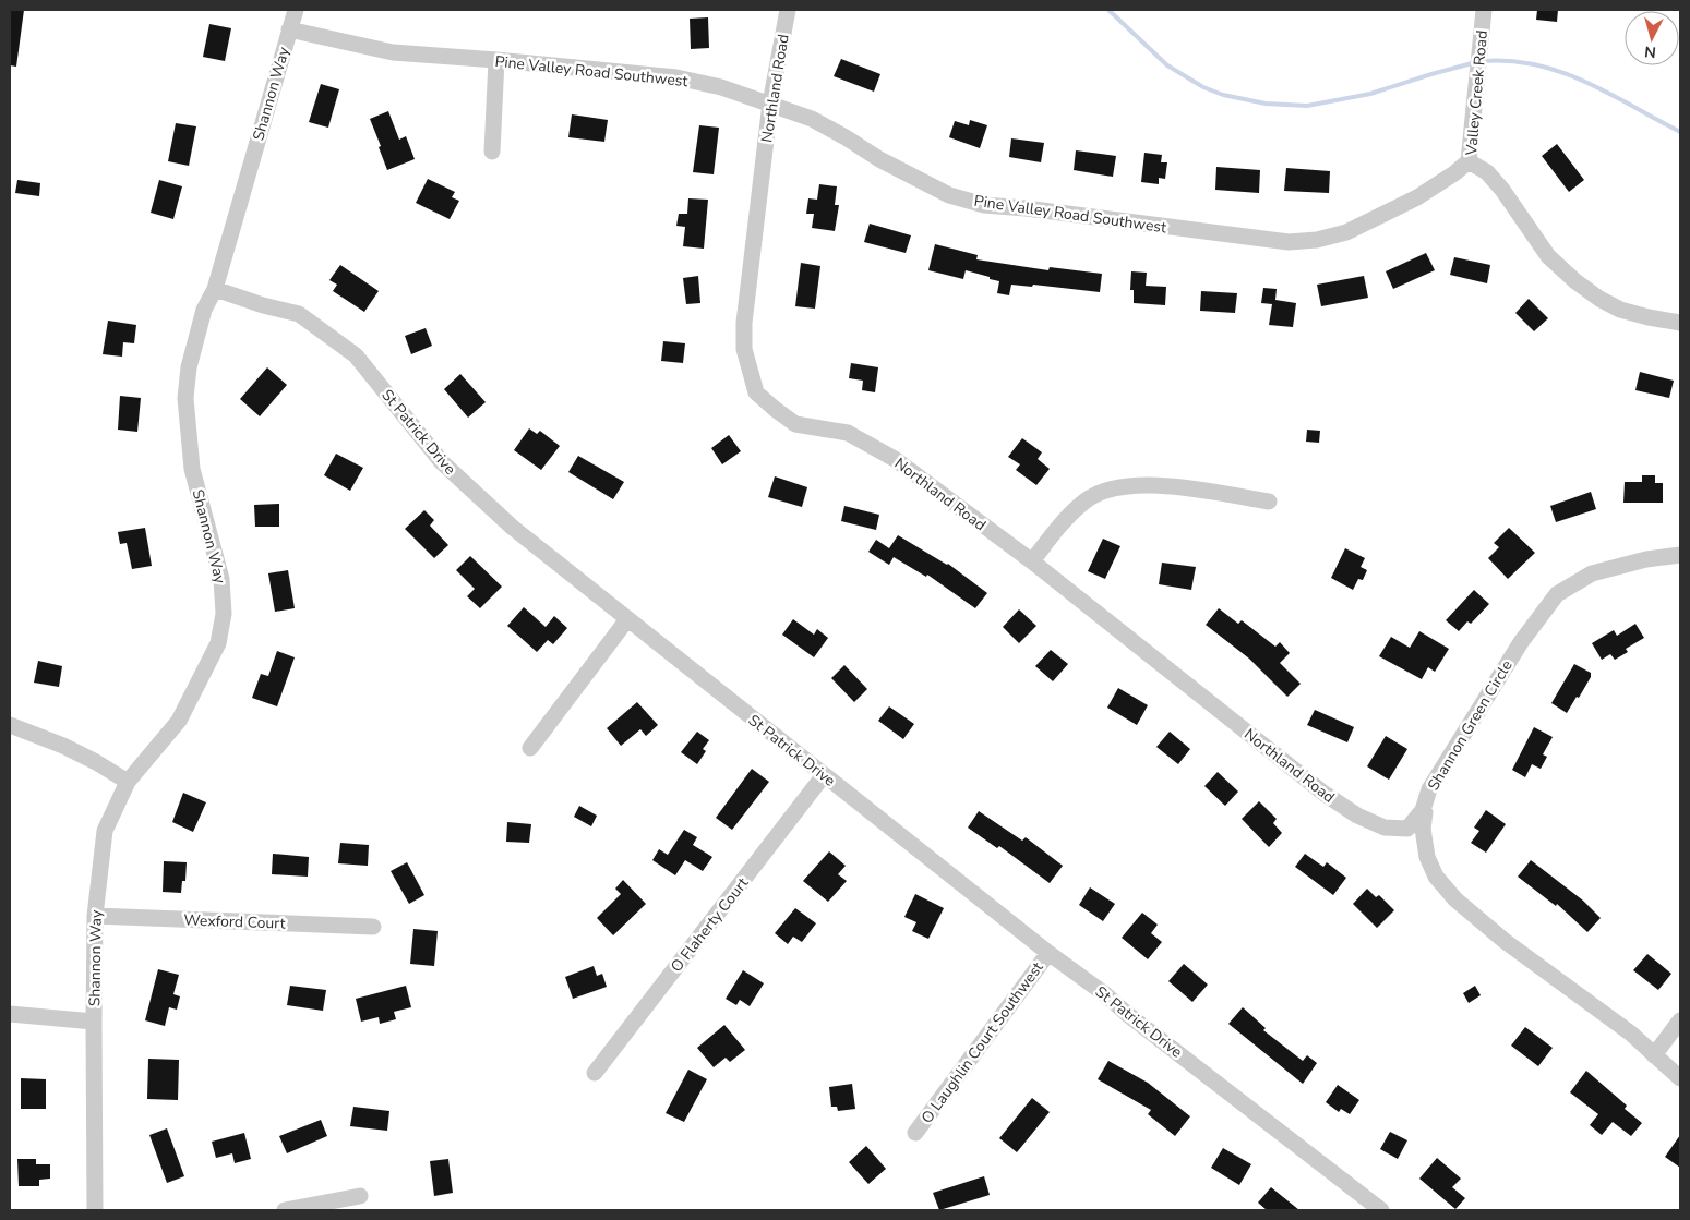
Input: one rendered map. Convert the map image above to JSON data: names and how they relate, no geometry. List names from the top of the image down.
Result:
{
  "streets": {
    "street": [
      "Pine Valley Road Southwest",
      "Northland Road",
      "Valley Creek Road",
      "Shannon Way",
      "St Patrick Drive",
      "Shannon Green Circle",
      "Wexford Court",
      "O Flaherty Court",
      "O Laughlin Court Southwest"
    ]
  },
  "crossings": [
    ["Pine Valley Road Southwest", "Northland Road"],
    ["Pine Valley Road Southwest", "Valley Creek Road"],
    ["Pine Valley Road Southwest", "Shannon Way"],
    ["Northland Road", "Shannon Green Circle"],
    ["Shannon Way", "St Patrick Drive"],
    ["Shannon Way", "Wexford Court"],
    ["St Patrick Drive", "O Flaherty Court"],
    ["St Patrick Drive", "O Laughlin Court Southwest"]
  ],
  "north": "bottom"
}
